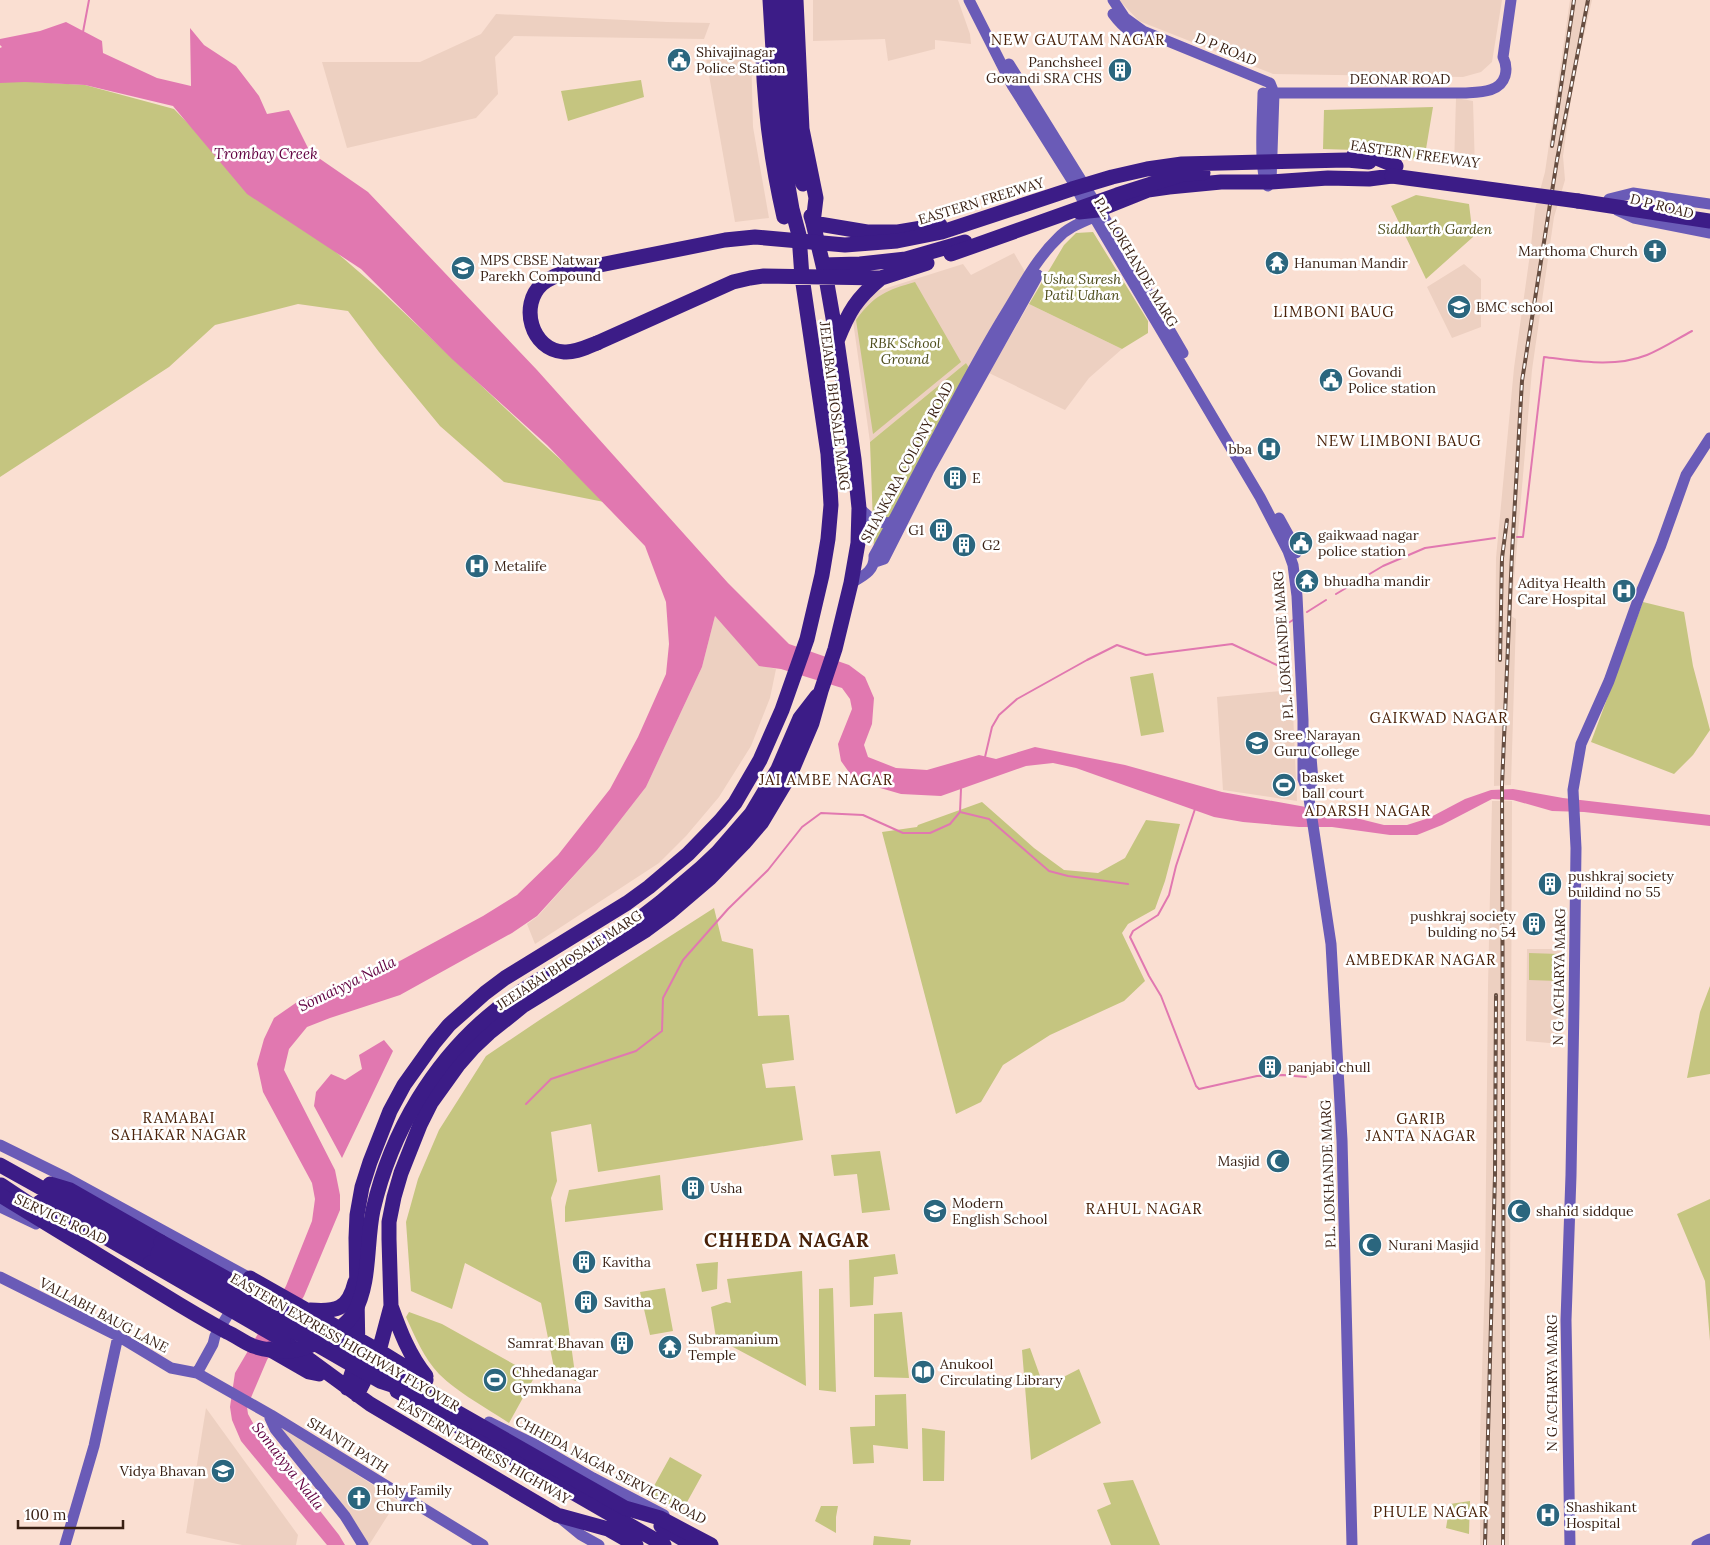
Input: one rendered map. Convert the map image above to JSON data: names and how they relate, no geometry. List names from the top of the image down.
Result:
{
  "streets": {
    "highway": [
      "EASTERN FREEWAY",
      "JEEJABAI BHOSALE MARG",
      "EASTERN EXPRESS HIGHWAY FLYOVER",
      "EASTERN EXPRESS HIGHWAY"
    ],
    "main road": [
      "D P ROAD",
      "DEONAR ROAD",
      "P.L. LOKHANDE MARG",
      "SHANKARA COLONY ROAD",
      "N G ACHARYA MARG",
      "SERVICE ROAD",
      "VALLABH BAUG LANE",
      "SHANTI PATH",
      "CHHEDA NAGAR SERVICE ROAD"
    ]
  },
  "crossings": [
    ["D P ROAD", "DEONAR ROAD"],
    ["D P ROAD", "EASTERN FREEWAY"],
    ["EASTERN FREEWAY", "JEEJABAI BHOSALE MARG"],
    ["P.L. LOKHANDE MARG", "SHANKARA COLONY ROAD"],
    ["JEEJABAI BHOSALE MARG", "EASTERN EXPRESS HIGHWAY"],
    ["VALLABH BAUG LANE", "SHANTI PATH"]
  ],
  "districts": [
    "NEW GAUTAM NAGAR",
    "LIMBONI BAUG",
    "NEW LIMBONI BAUG",
    "GAIKWAD NAGAR",
    "JAI AMBE NAGAR",
    "ADARSH NAGAR",
    "AMBEDKAR NAGAR",
    "RAMABAI SAHAKAR NAGAR",
    "GARIB JANTA NAGAR",
    "RAHUL NAGAR",
    "CHHEDA NAGAR",
    "PHULE NAGAR"
  ],
  "water": ["Trombay Creek", "Somaiyya Nalla"],
  "parks": ["Siddharth Garden", "Usha Suresh Patil Udhan", "RBK School Ground"],
  "places": {
    "public building": ["Shivajinagar Police Station", "Govandi Police station", "gaikwaad nagar police station"],
    "building": [
      "Panchsheel Govandi SRA CHS",
      "E",
      "G1",
      "G2",
      "pushkraj society buildind no 55",
      "pushkraj society bulding no 54",
      "panjabi chull",
      "Usha",
      "Kavitha",
      "Savitha",
      "Samrat Bhavan"
    ],
    "church": ["Marthoma Church", "Holy Family Church"],
    "temple": ["Hanuman Mandir", "bhuadha mandir", "Subramanium Temple"],
    "school or university": [
      "MPS CBSE Natwar Parekh Compound",
      "BMC school",
      "Sree Narayan Guru College",
      "Modern English School",
      "Vidya Bhavan"
    ],
    "hospital": [
      "bba",
      "Metalife",
      "Aditya Health Care Hospital",
      "Shashikant Hospital"
    ],
    "sports": ["basket ball court", "Chhedanagar Gymkhana"],
    "mosque": ["Masjid", "shahid siddque", "Nurani Masjid"],
    "library": ["Anukool Circulating Library"]
  },
  "scale_bar": "100 m"
}
